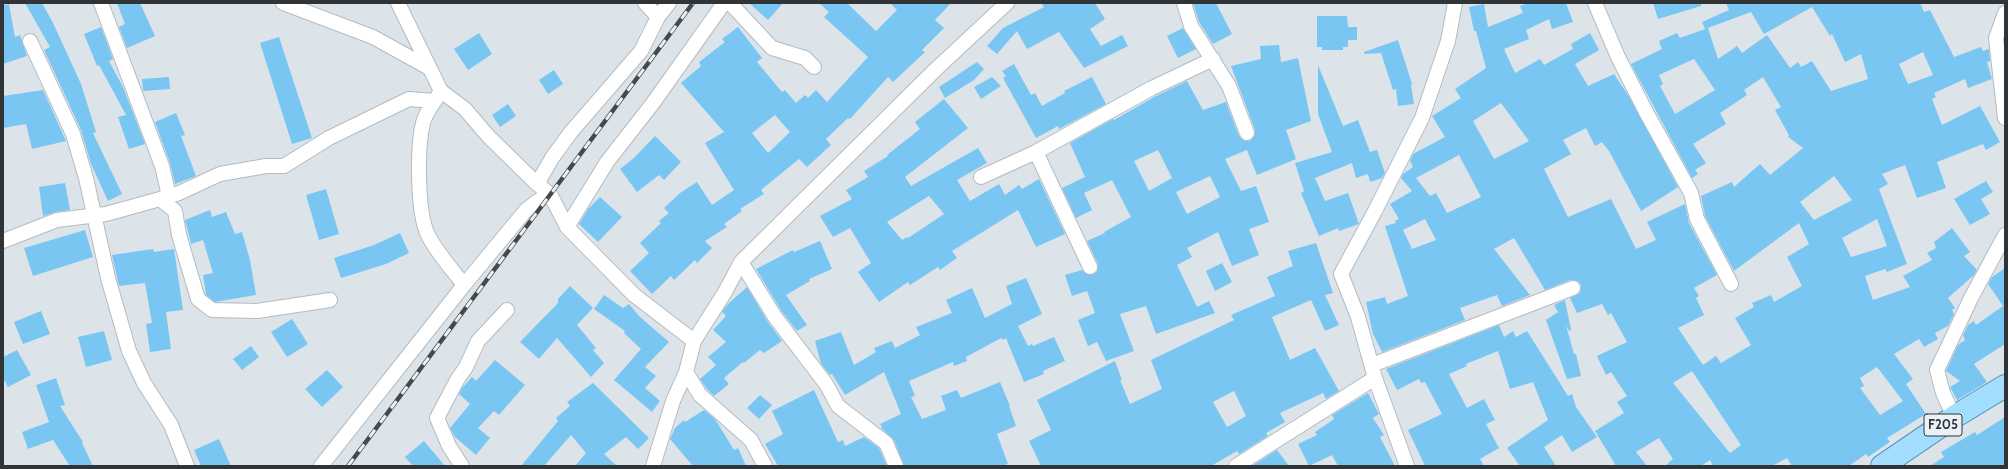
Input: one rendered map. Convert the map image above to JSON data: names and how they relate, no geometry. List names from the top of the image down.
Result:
{
  "streets": {
    "main road": ["F205"]
  }
}
